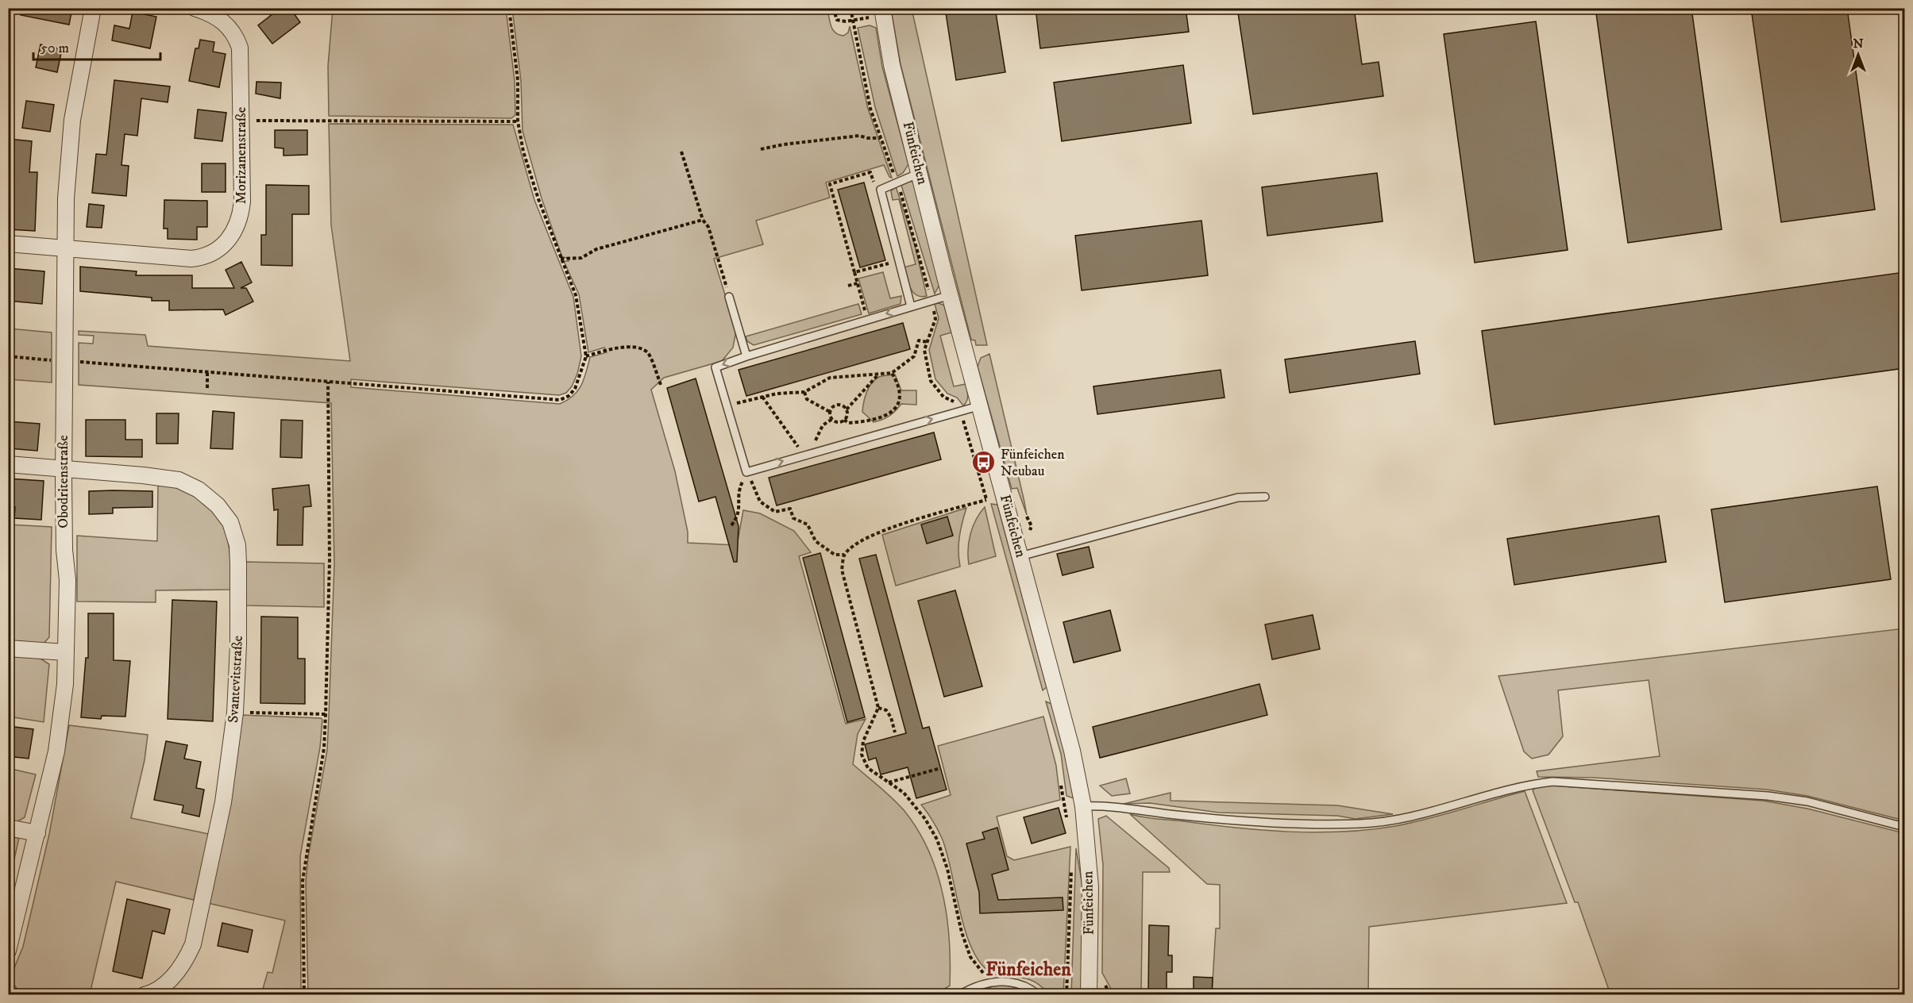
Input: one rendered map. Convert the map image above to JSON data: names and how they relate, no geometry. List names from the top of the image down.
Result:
{
  "streets": {
    "street": [
      "Fünfeichen",
      "Morizanenstraße",
      "Obodritenstraße",
      "Svantevitstraße"
    ]
  },
  "crossings": [
    ["Morizanenstraße", "Obodritenstraße"],
    ["Obodritenstraße", "Svantevitstraße"]
  ],
  "districts": ["Fünfeichen"],
  "places": {
    "bus stop": ["Fünfeichen Neubau"]
  },
  "scale_bar": "50 m",
  "north": "top"
}
